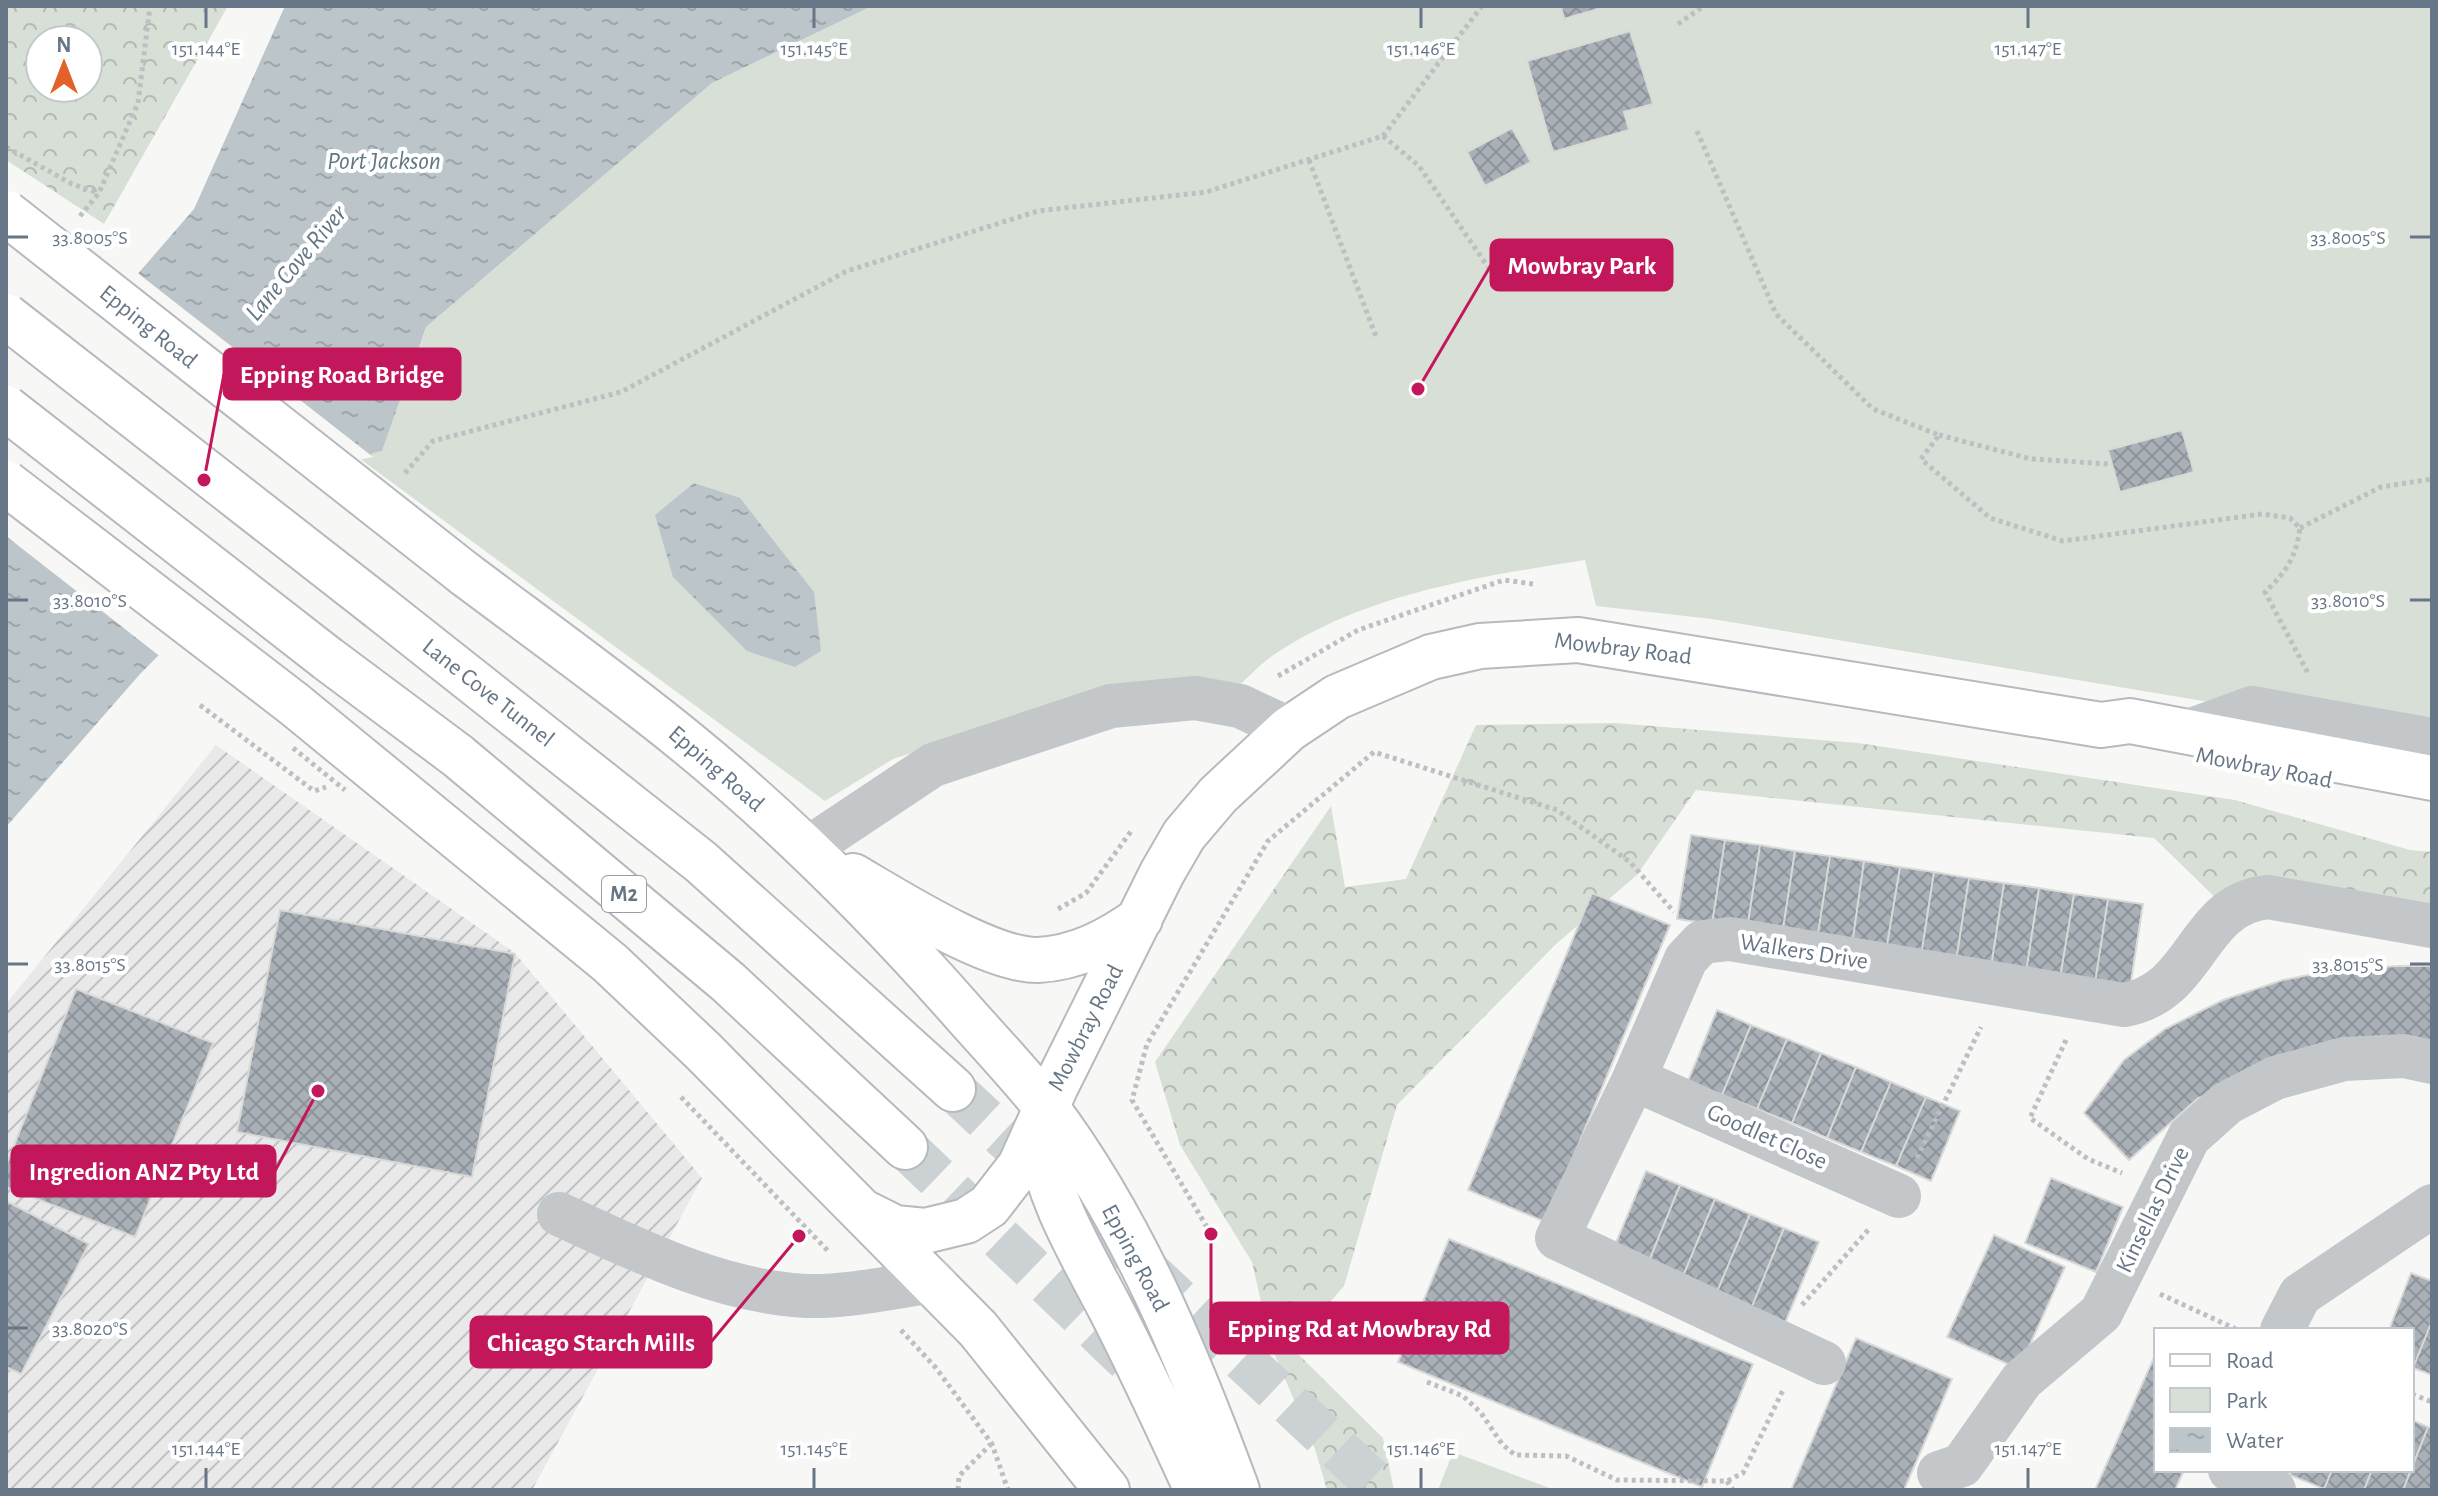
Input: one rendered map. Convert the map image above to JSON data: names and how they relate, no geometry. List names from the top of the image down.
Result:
{
  "streets": {
    "main road": [
      "Epping Road",
      "Mowbray Road",
      "Lane Cove Tunnel",
      "M2"
    ],
    "street": ["Walkers Drive", "Goodlet Close", "Kinsellas Drive"]
  },
  "crossings": [
    ["Epping Road", "Mowbray Road"],
    ["Walkers Drive", "Goodlet Close"]
  ],
  "water": ["Port Jackson", "Lane Cove River"],
  "places": [
    "Mowbray Park",
    "Epping Road Bridge",
    "Ingredion ANZ Pty Ltd",
    "Epping Rd at Mowbray Rd",
    "Chicago Starch Mills"
  ],
  "legend": ["Road", "Park", "Water"],
  "north": "top",
  "coordinates": [
    "151.144°E",
    "151.145°E",
    "151.146°E",
    "151.147°E",
    "33.8005°S",
    "33.8010°S",
    "33.8015°S",
    "33.8020°S"
  ]
}
